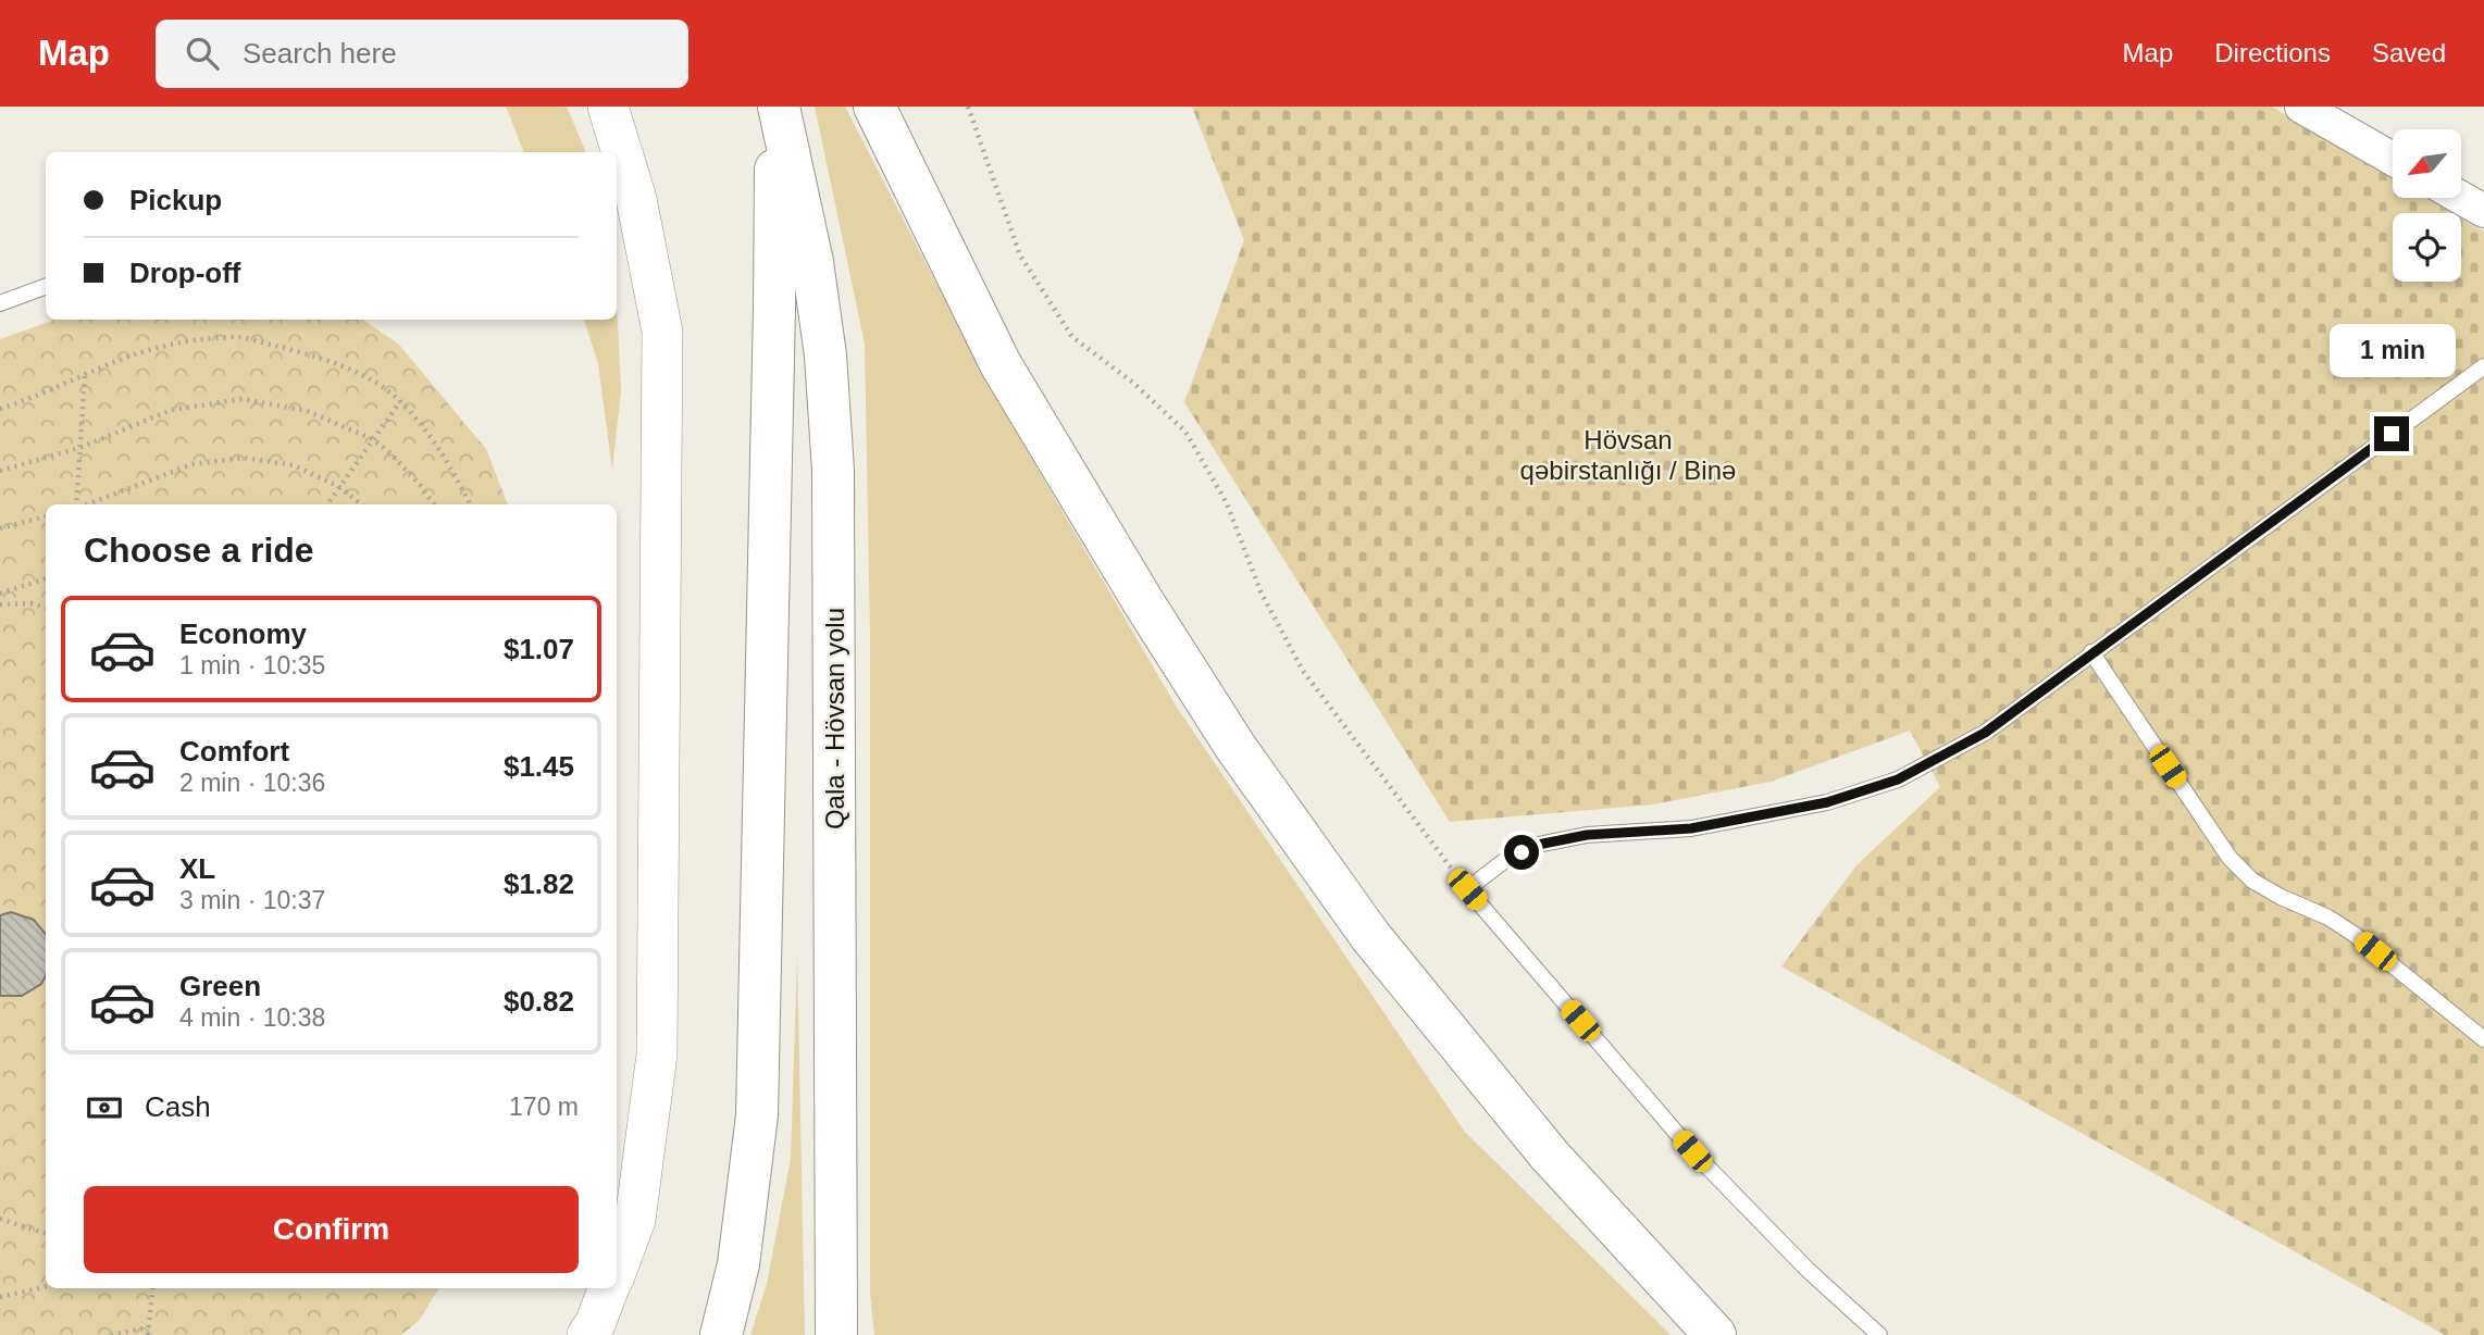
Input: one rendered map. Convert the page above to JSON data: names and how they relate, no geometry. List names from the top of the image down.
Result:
{
  "streets": {
    "main road": ["Qala - Hövsan yolu"]
  },
  "parks": ["Hövsan qəbirstanlığı / Binə"],
  "north": "bottom left",
  "page": {
    "header": "Map",
    "search": "Search here",
    "nav": ["Map", "Directions", "Saved"],
    "banner": ["Pickup", "Drop-off"],
    "bubble": "1 min",
    "heading": "Choose a ride",
    "list": [
      {
        "name": "Economy",
        "note": "1 min · 10:35",
        "value": "$1.07"
      },
      {
        "name": "Comfort",
        "note": "2 min · 10:36",
        "value": "$1.45"
      },
      {
        "name": "XL",
        "note": "3 min · 10:37",
        "value": "$1.82"
      },
      {
        "name": "Green",
        "note": "4 min · 10:38",
        "value": "$0.82"
      }
    ],
    "pay": ["Cash", "170 m"],
    "buttons": "Confirm"
  }
}
